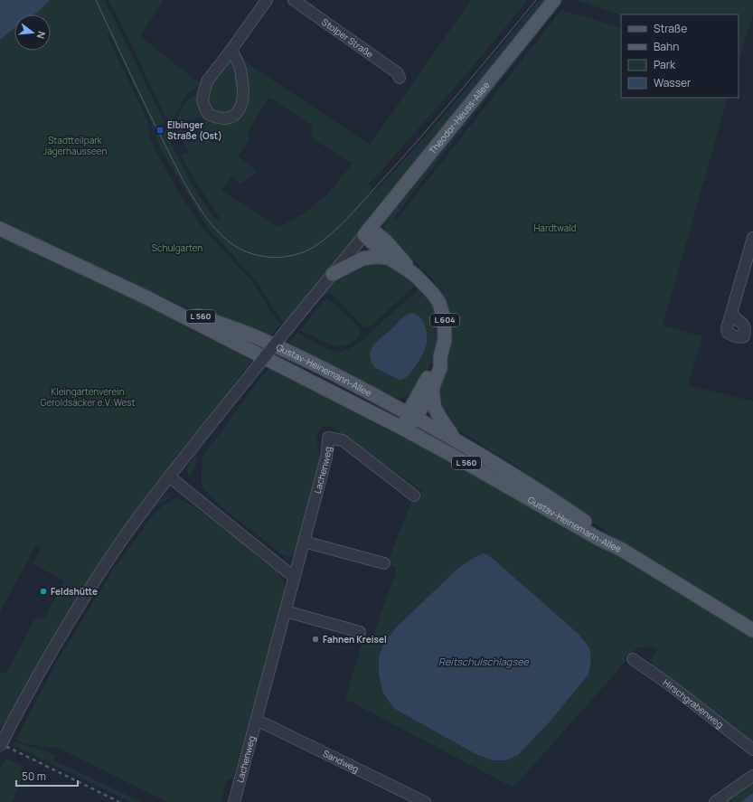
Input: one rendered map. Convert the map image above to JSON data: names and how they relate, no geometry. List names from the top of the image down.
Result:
{
  "streets": {
    "main road": [
      "Theodor-Heuss-Allee",
      "L 560",
      "L 604",
      "Gustav-Heinemann-Allee"
    ],
    "street": [
      "Stolper Straße",
      "Lachenweg",
      "Hirschgrabenweg",
      "Sandweg"
    ]
  },
  "crossings": [
    ["Theodor-Heuss-Allee", "L 604"],
    ["L 560", "Gustav-Heinemann-Allee"],
    ["L 604", "Gustav-Heinemann-Allee"],
    ["Lachenweg", "Sandweg"]
  ],
  "water": ["Reitschulschlagsee"],
  "parks": [
    "Stadtteilpark Jägerhausseen",
    "Hardtwald",
    "Schulgarten",
    "Kleingartenverein Geroldsäcker e.V. West"
  ],
  "places": {
    "transit": ["Elbinger Straße (Ost)"],
    "other": ["Feldshütte", "Fahnen Kreisel"]
  },
  "legend": [
    "Straße",
    "Bahn",
    "Park",
    "Wasser"
  ],
  "scale_bar": "50 m",
  "north": "right"
}
